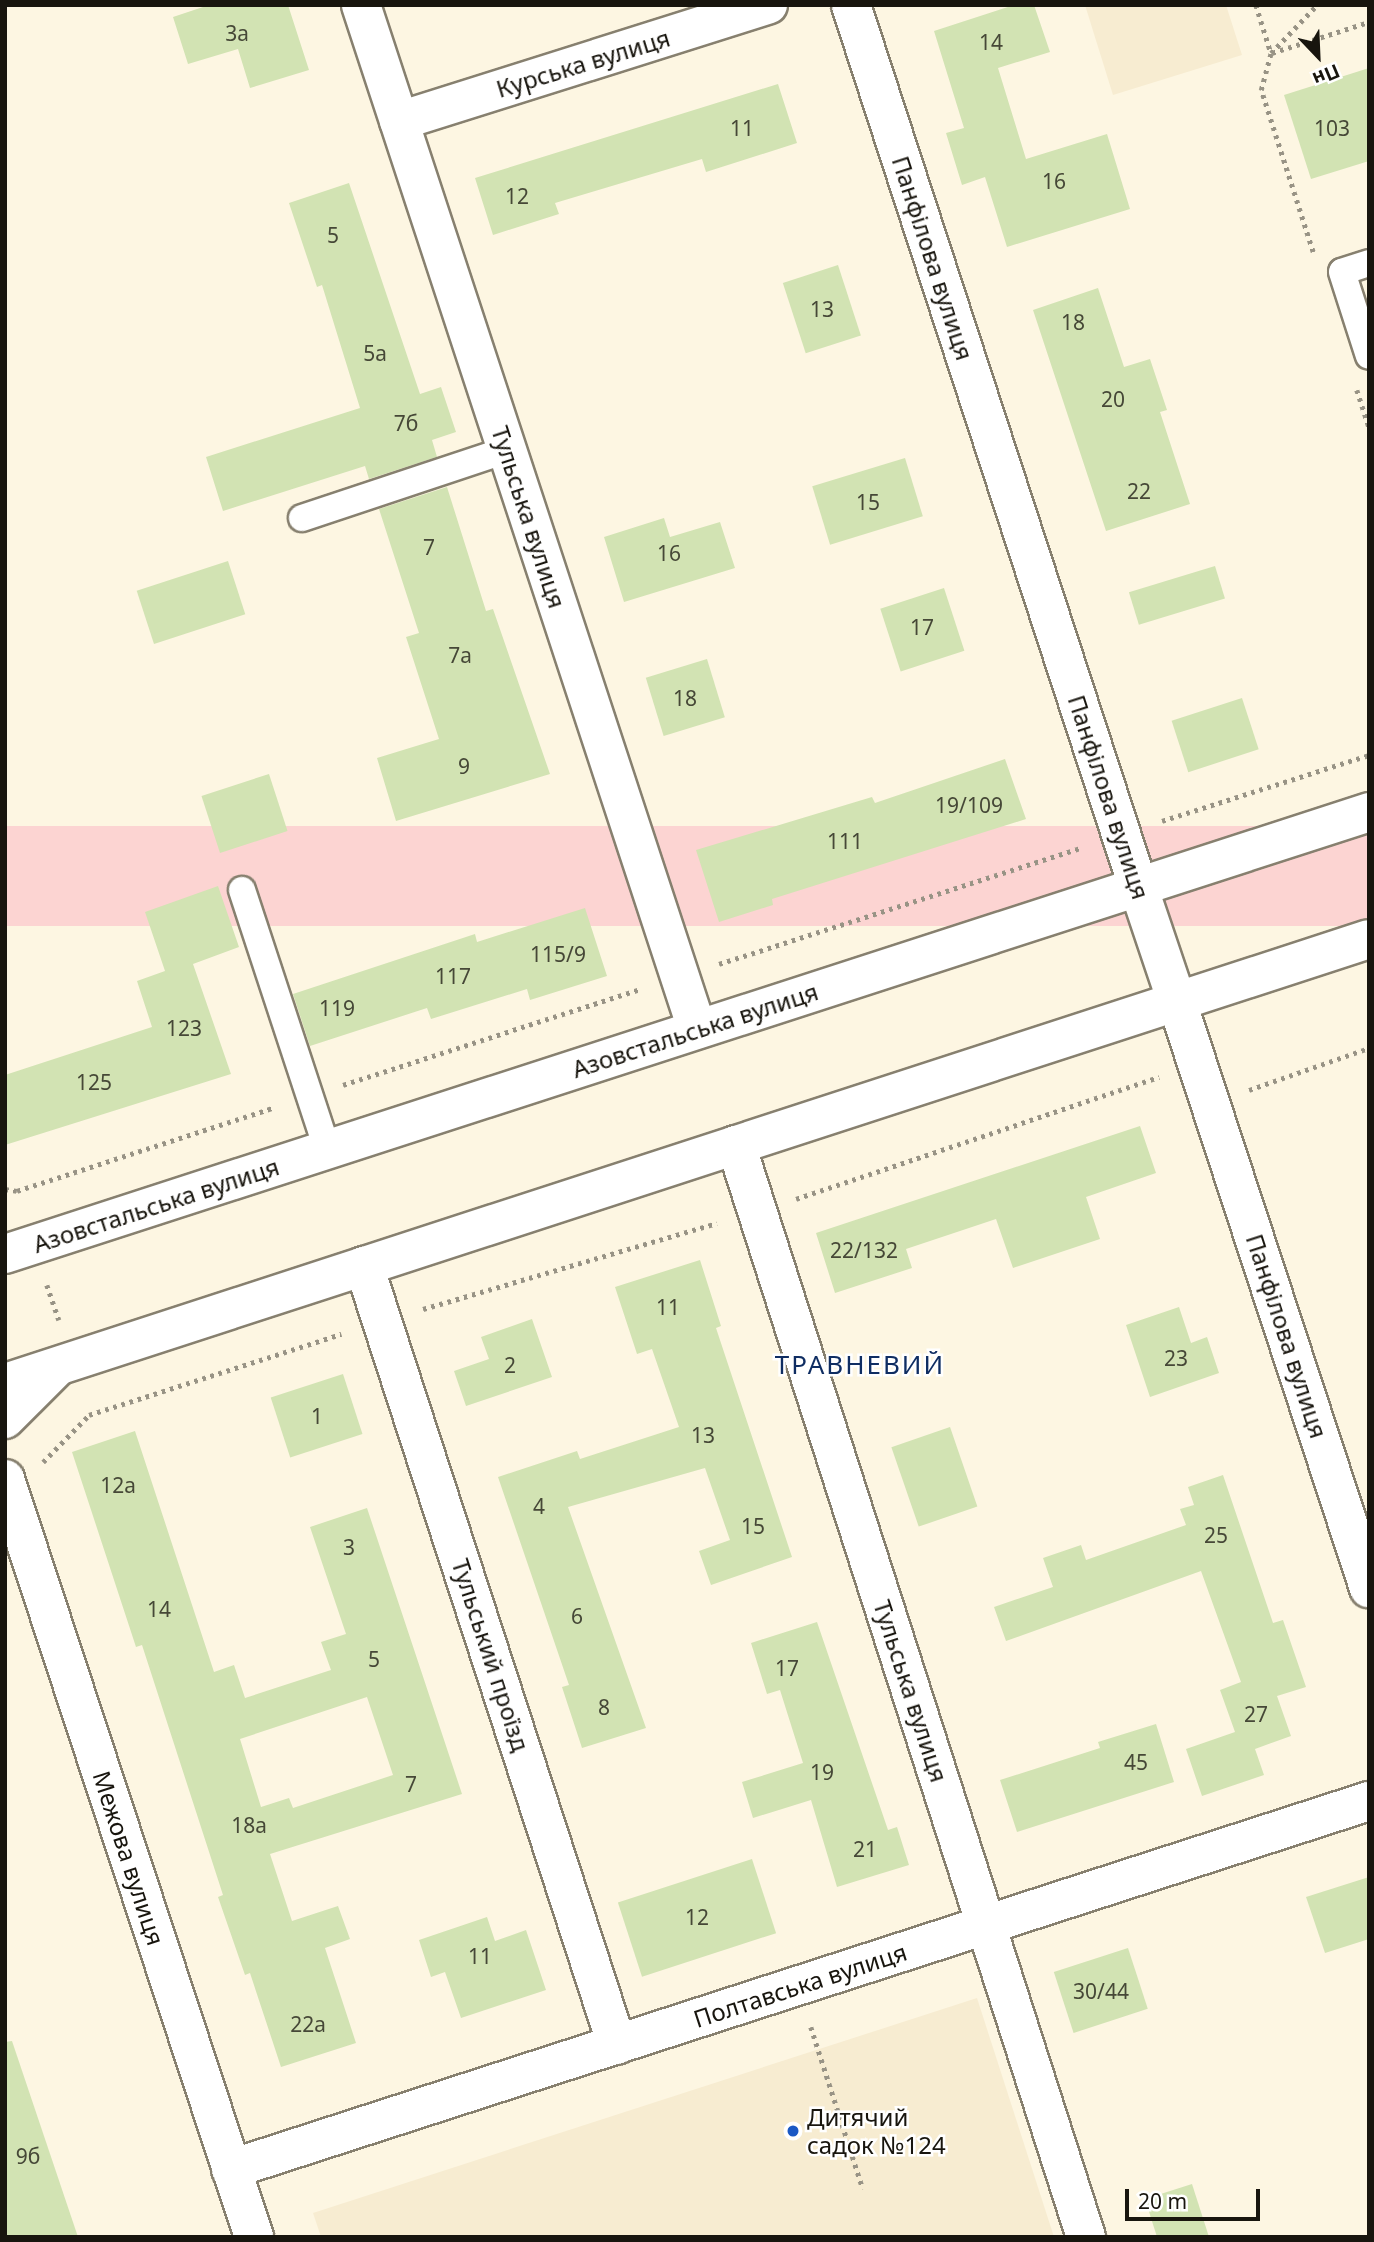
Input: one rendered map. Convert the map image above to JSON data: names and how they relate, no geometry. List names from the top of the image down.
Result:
{
  "streets": {
    "street": [
      "Курська вулиця",
      "Панфілова вулиця",
      "Тульська вулиця",
      "Азовстальська вулиця",
      "Тульський проїзд",
      "Межова вулиця",
      "Полтавська вулиця"
    ]
  },
  "crossings": [
    ["Курська вулиця", "Тульська вулиця"],
    ["Панфілова вулиця", "Азовстальська вулиця"],
    ["Тульська вулиця", "Азовстальська вулиця"],
    ["Тульська вулиця", "Полтавська вулиця"],
    ["Тульський проїзд", "Полтавська вулиця"],
    ["Межова вулиця", "Полтавська вулиця"]
  ],
  "districts": ["ТРАВНЕВИЙ"],
  "places": ["Дитячий садок №124"],
  "house_numbers": [
    "3а",
    "14",
    "11",
    "103",
    "16",
    "12",
    "5",
    "13",
    "18",
    "5а",
    "20",
    "7б",
    "22",
    "15",
    "7",
    "16",
    "17",
    "7а",
    "18",
    "9",
    "19/109",
    "111",
    "115/9",
    "117",
    "119",
    "123",
    "125",
    "22/132",
    "11",
    "23",
    "2",
    "1",
    "13",
    "12а",
    "4",
    "15",
    "25",
    "3",
    "14",
    "6",
    "5",
    "17",
    "8",
    "27",
    "45",
    "19",
    "7",
    "18а",
    "21",
    "12",
    "11",
    "30/44",
    "22а",
    "9б"
  ],
  "scale_bar": "20 m",
  "north": "bottom right"
}
